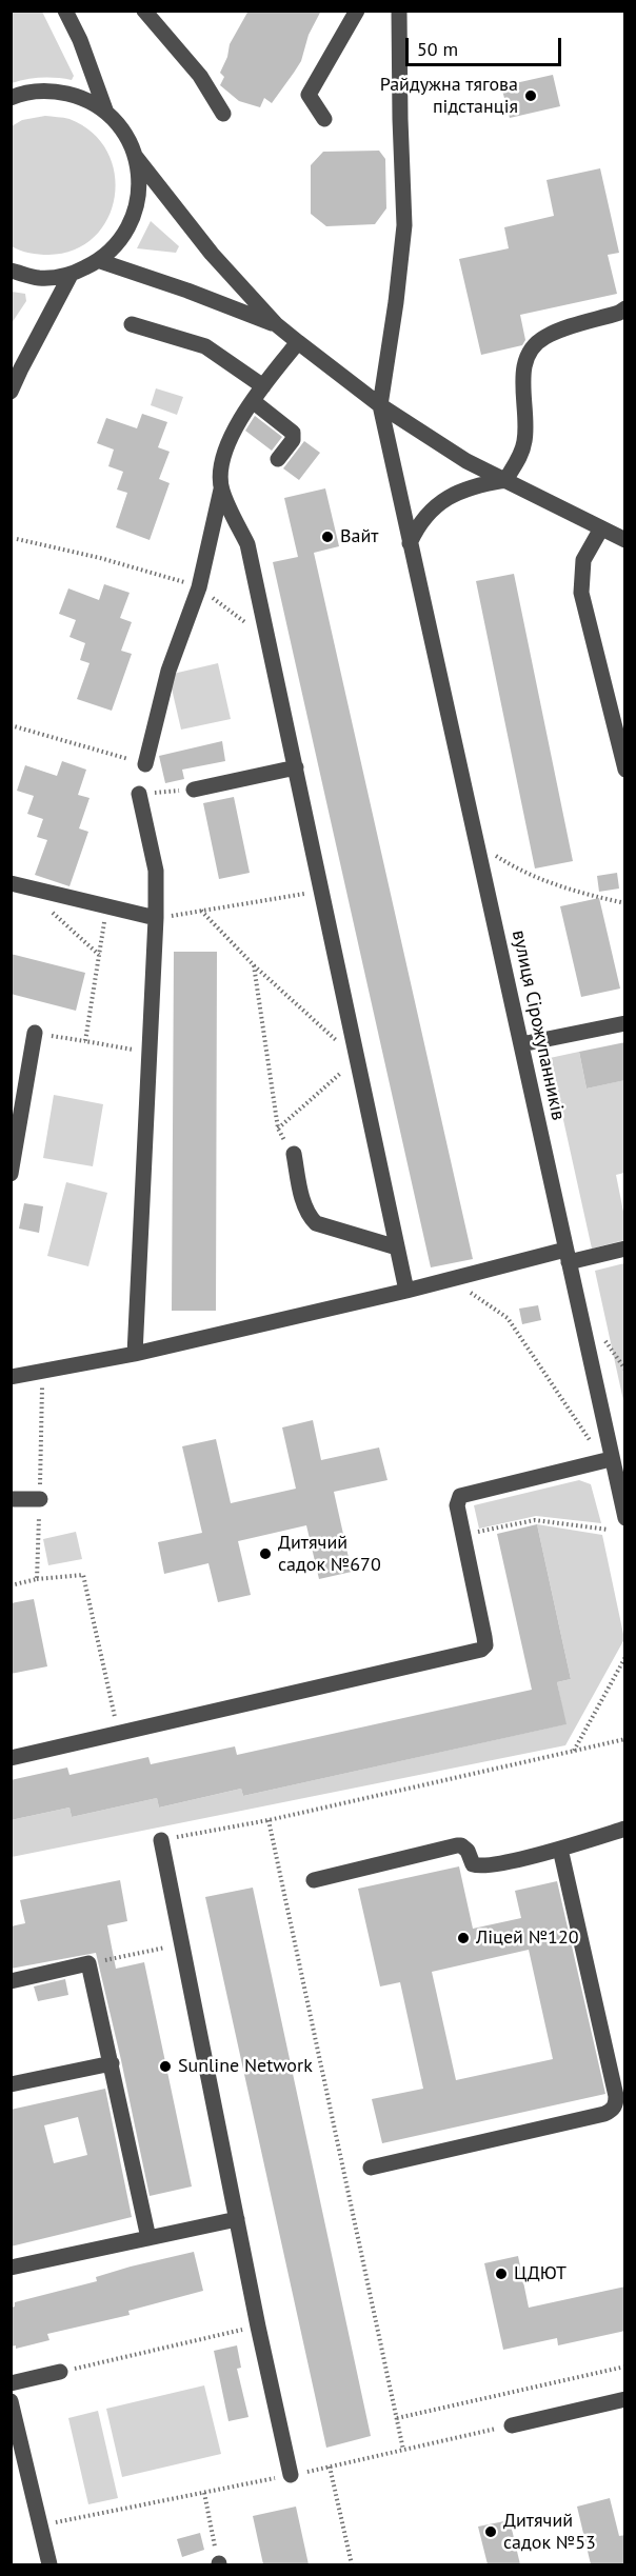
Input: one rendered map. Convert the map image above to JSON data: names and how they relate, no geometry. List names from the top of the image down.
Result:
{
  "streets": {
    "street": ["вулиця Сірожупанників"]
  },
  "places": [
    "Райдужна тягова пiдстанцiя",
    "Вайт",
    "Дитячий садок №670",
    "Ліцей №120",
    "Sunline Network",
    "ЦДЮТ",
    "Дитячий садок №53"
  ],
  "scale_bar": "50 m"
}
